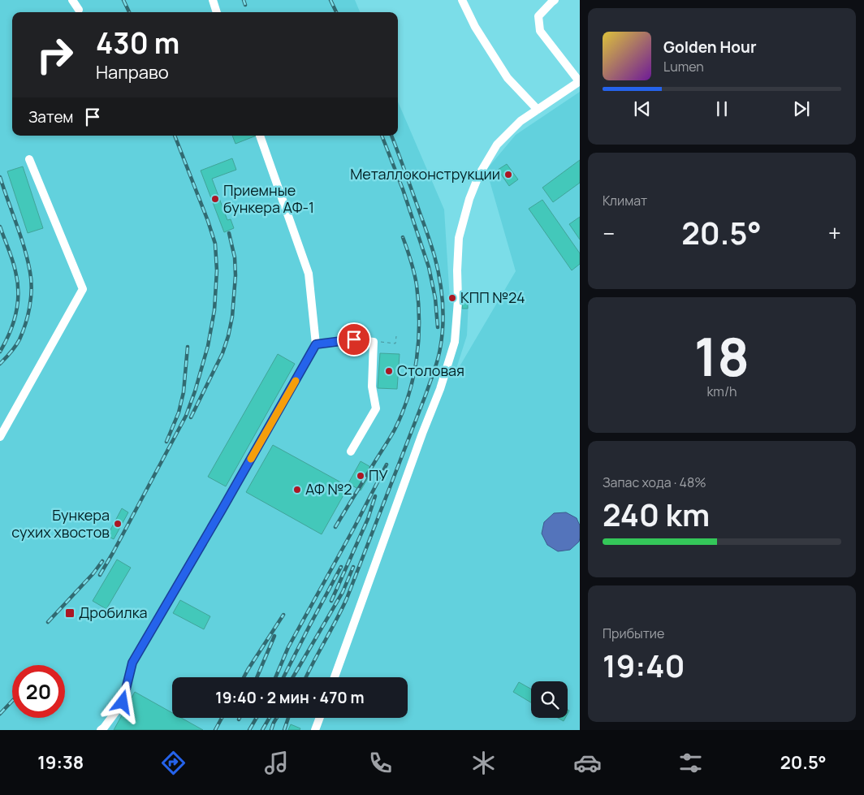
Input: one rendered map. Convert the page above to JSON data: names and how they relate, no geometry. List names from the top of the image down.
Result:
{
  "places": {
    "other": [
      "Металлоконструкции",
      "Приемные бункера АФ-1",
      "КПП №24",
      "Столовая",
      "ПУ",
      "АФ №2",
      "Бункера сухих хвостов"
    ],
    "transit": ["Дробилка"]
  },
  "page": {
    "turn": ["430 m", "Направо"],
    "song": ["Golden Hour", "Lumen"],
    "then": "Затем",
    "tile": [
      "Климат",
      ["18", "km/h"],
      ["Запас хода · 48%", "240 km"],
      ["Прибытие", "19:40"]
    ],
    "heat": ["−", "20.5°", "+"],
    "limit": "20",
    "trip": "19:40 · 2 мин · 470 m",
    "tabs": ["19:38", "20.5°"]
  }
}
